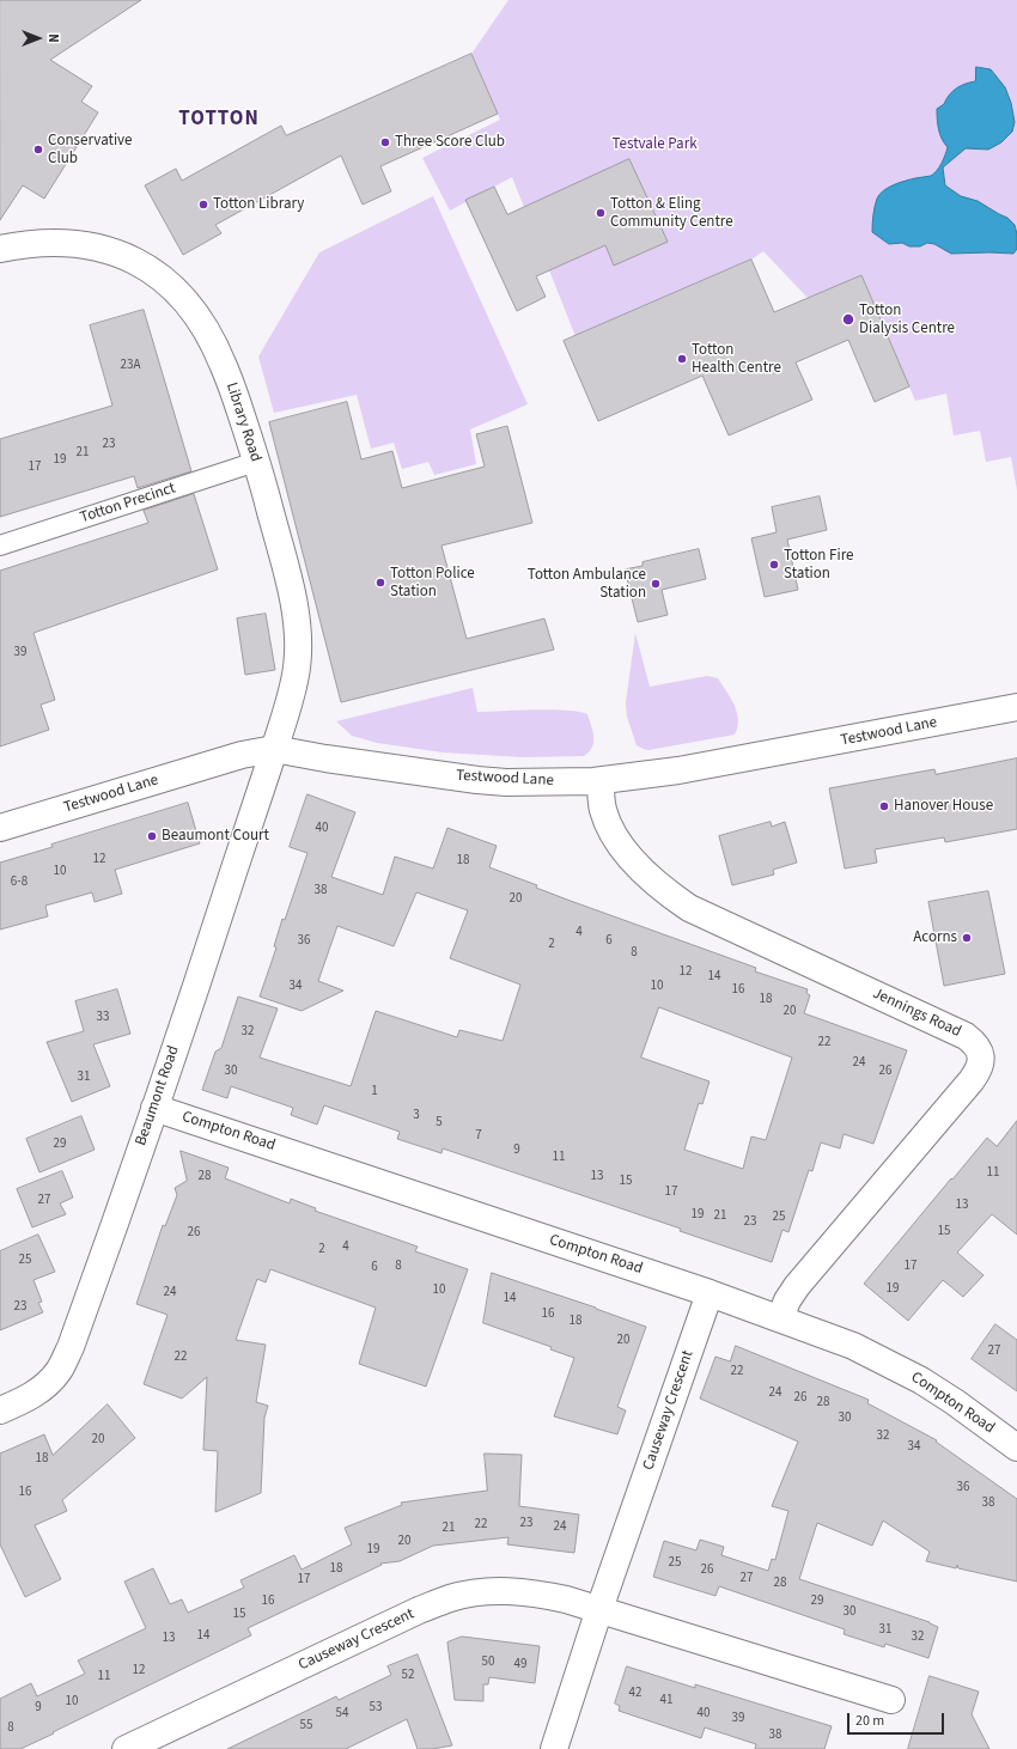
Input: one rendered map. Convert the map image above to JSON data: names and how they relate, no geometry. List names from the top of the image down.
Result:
{
  "streets": {
    "street": [
      "Library Road",
      "Totton Precinct",
      "Testwood Lane",
      "Jennings Road",
      "Beaumont Road",
      "Compton Road",
      "Causeway Crescent"
    ]
  },
  "crossings": [
    ["Library Road", "Totton Precinct"],
    ["Library Road", "Testwood Lane"],
    ["Library Road", "Beaumont Road"],
    ["Testwood Lane", "Jennings Road"],
    ["Testwood Lane", "Beaumont Road"],
    ["Jennings Road", "Compton Road"],
    ["Beaumont Road", "Compton Road"],
    ["Compton Road", "Causeway Crescent"]
  ],
  "districts": ["TOTTON"],
  "parks": ["Testvale Park"],
  "places": [
    "Three Score Club",
    "Conservative Club",
    "Totton Library",
    "Totton & Eling Community Centre",
    "Totton Dialysis Centre",
    "Totton Health Centre",
    "Totton Fire Station",
    "Totton Police Station",
    "Totton Ambulance Station",
    "Hanover House",
    "Beaumont Court",
    "Acorns"
  ],
  "house_numbers": [
    "23A",
    "23",
    "21",
    "19",
    "17",
    "39",
    "40",
    "12",
    "18",
    "10",
    "6-8",
    "38",
    "20",
    "4",
    "36",
    "6",
    "2",
    "8",
    "12",
    "14",
    "34",
    "10",
    "16",
    "18",
    "20",
    "33",
    "32",
    "22",
    "24",
    "30",
    "26",
    "31",
    "1",
    "3",
    "5",
    "7",
    "29",
    "9",
    "11",
    "11",
    "28",
    "13",
    "15",
    "17",
    "27",
    "13",
    "19",
    "21",
    "25",
    "23",
    "15",
    "26",
    "4",
    "2",
    "25",
    "8",
    "17",
    "6",
    "19",
    "10",
    "24",
    "14",
    "23",
    "16",
    "18",
    "20",
    "27",
    "22",
    "22",
    "24",
    "26",
    "28",
    "30",
    "32",
    "20",
    "34",
    "18",
    "36",
    "16",
    "38",
    "23",
    "22",
    "24",
    "21",
    "20",
    "19",
    "25",
    "18",
    "26",
    "27",
    "17",
    "28",
    "16",
    "29",
    "30",
    "15",
    "31",
    "14",
    "32",
    "13",
    "50",
    "49",
    "12",
    "52",
    "11",
    "42",
    "41",
    "10",
    "9",
    "53",
    "54",
    "40",
    "39",
    "55",
    "8",
    "38"
  ],
  "scale_bar": "20 m",
  "north": "right"
}
